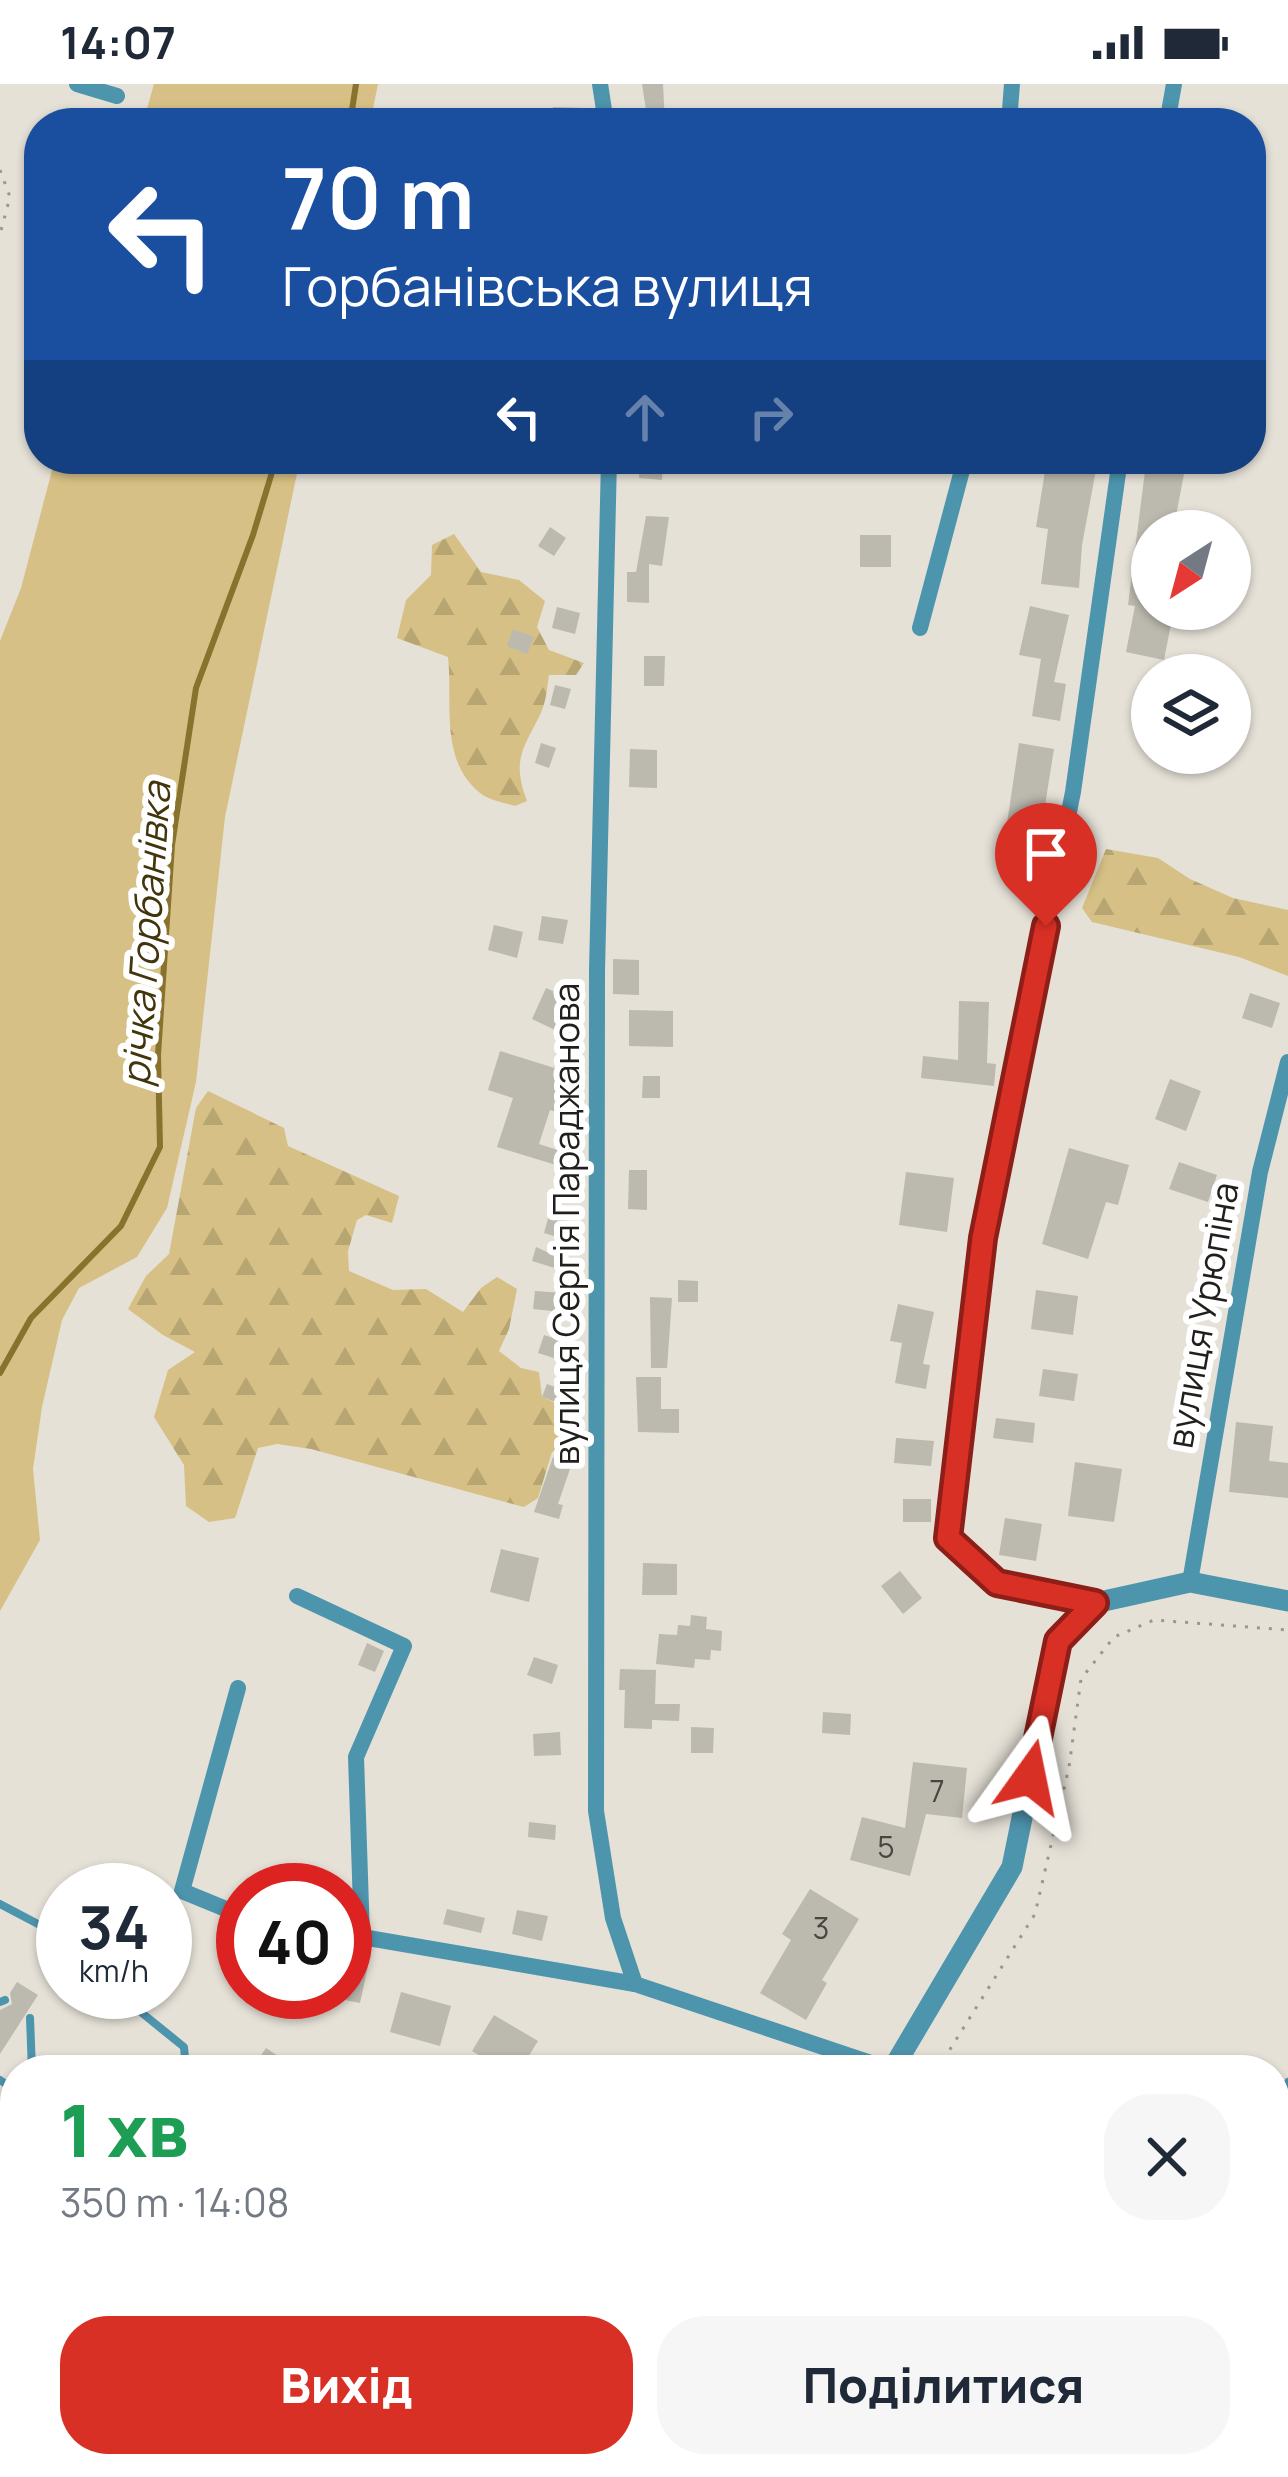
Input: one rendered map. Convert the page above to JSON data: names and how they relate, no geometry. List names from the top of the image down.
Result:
{
  "streets": {
    "street": ["вулиця Сергія Параджанова", "вулиця Урюпіна"]
  },
  "water": ["річка Горбанівка"],
  "house_numbers": ["7", "5", "3"],
  "north": "bottom left",
  "page": {
    "status": "14:07",
    "turn": ["70 m", "Горбанівська вулиця"],
    "speed": "34 km/h",
    "limit": "40",
    "heading": ["1 хв", "350 m · 14:08"],
    "buttons": ["Вихід", "Поділитися"]
  }
}
